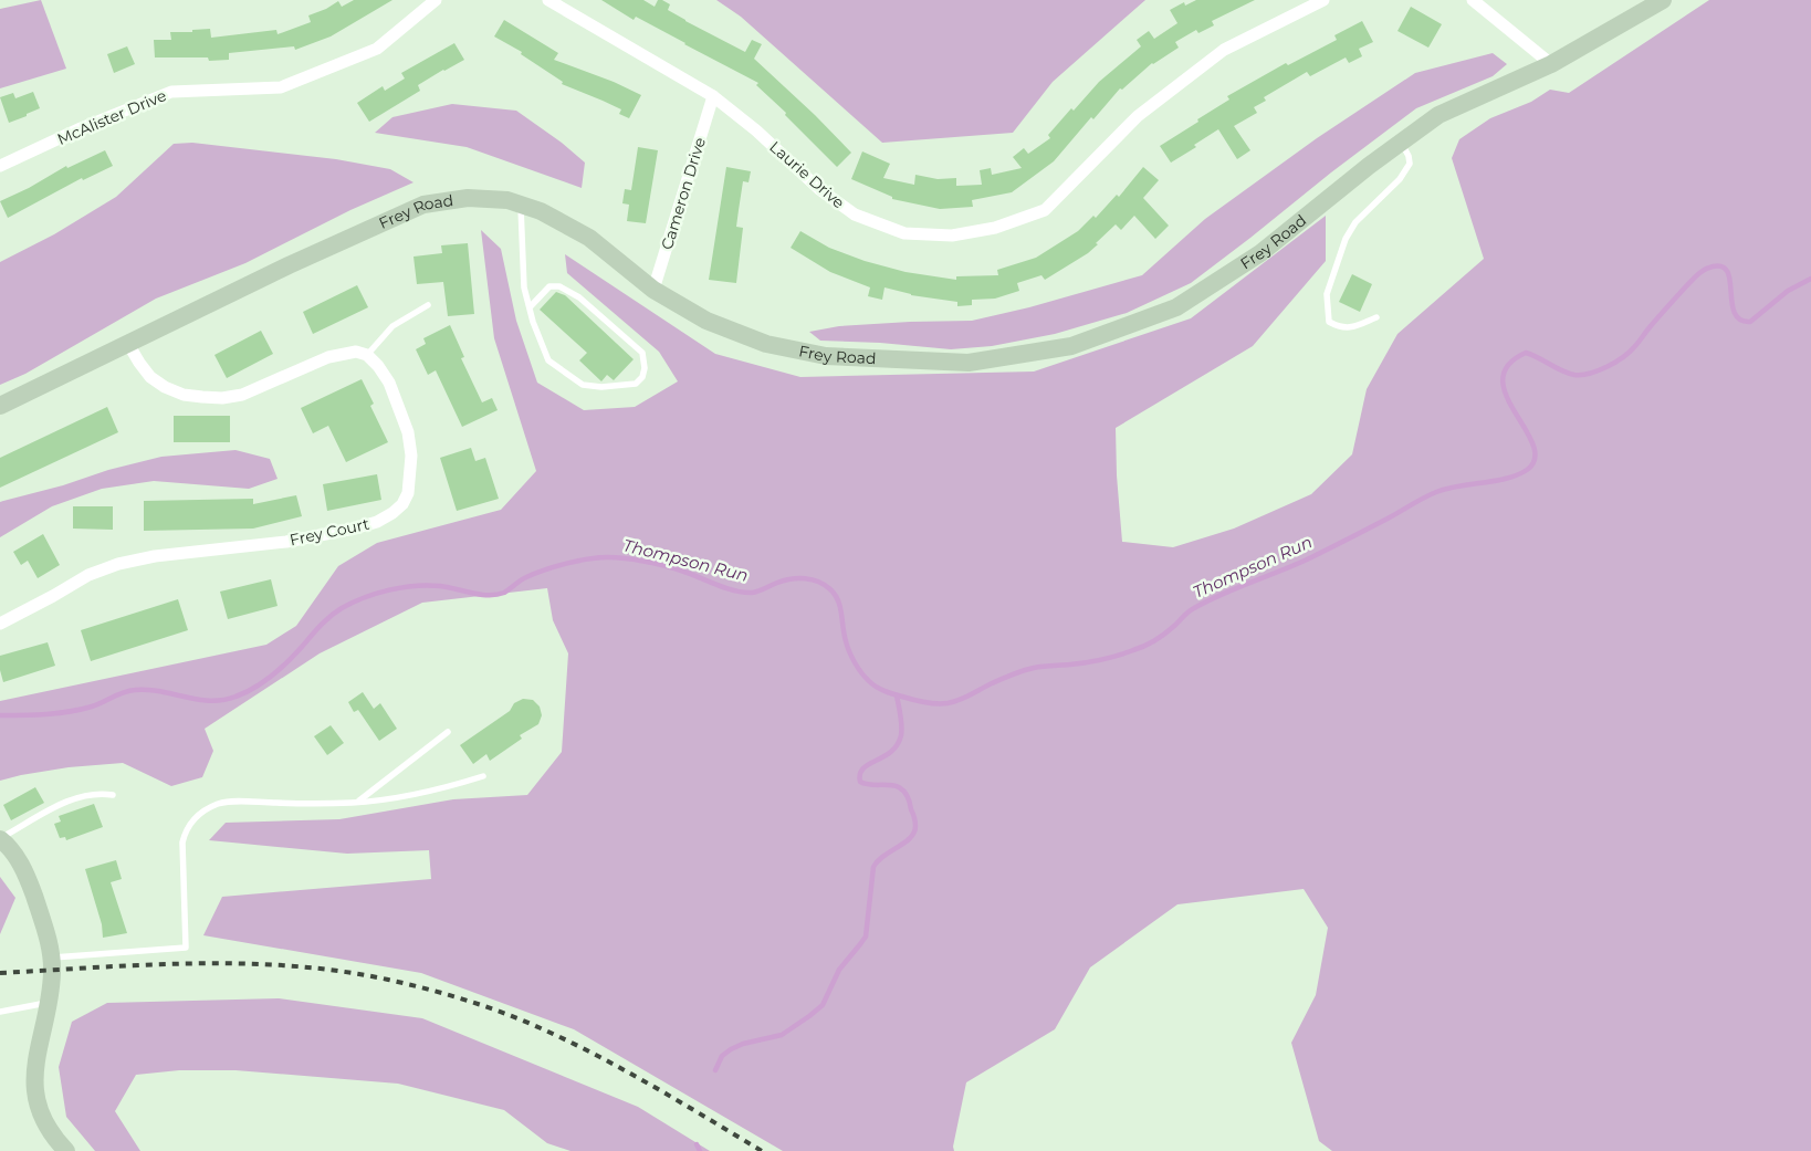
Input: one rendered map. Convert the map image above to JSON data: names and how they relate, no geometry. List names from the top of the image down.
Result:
{
  "streets": {
    "street": [
      "McAlister Drive",
      "Laurie Drive",
      "Cameron Drive",
      "Frey Road",
      "Frey Court"
    ]
  },
  "crossings": [
    ["Laurie Drive", "Cameron Drive"],
    ["Cameron Drive", "Frey Road"]
  ],
  "water": ["Thompson Run"]
}
